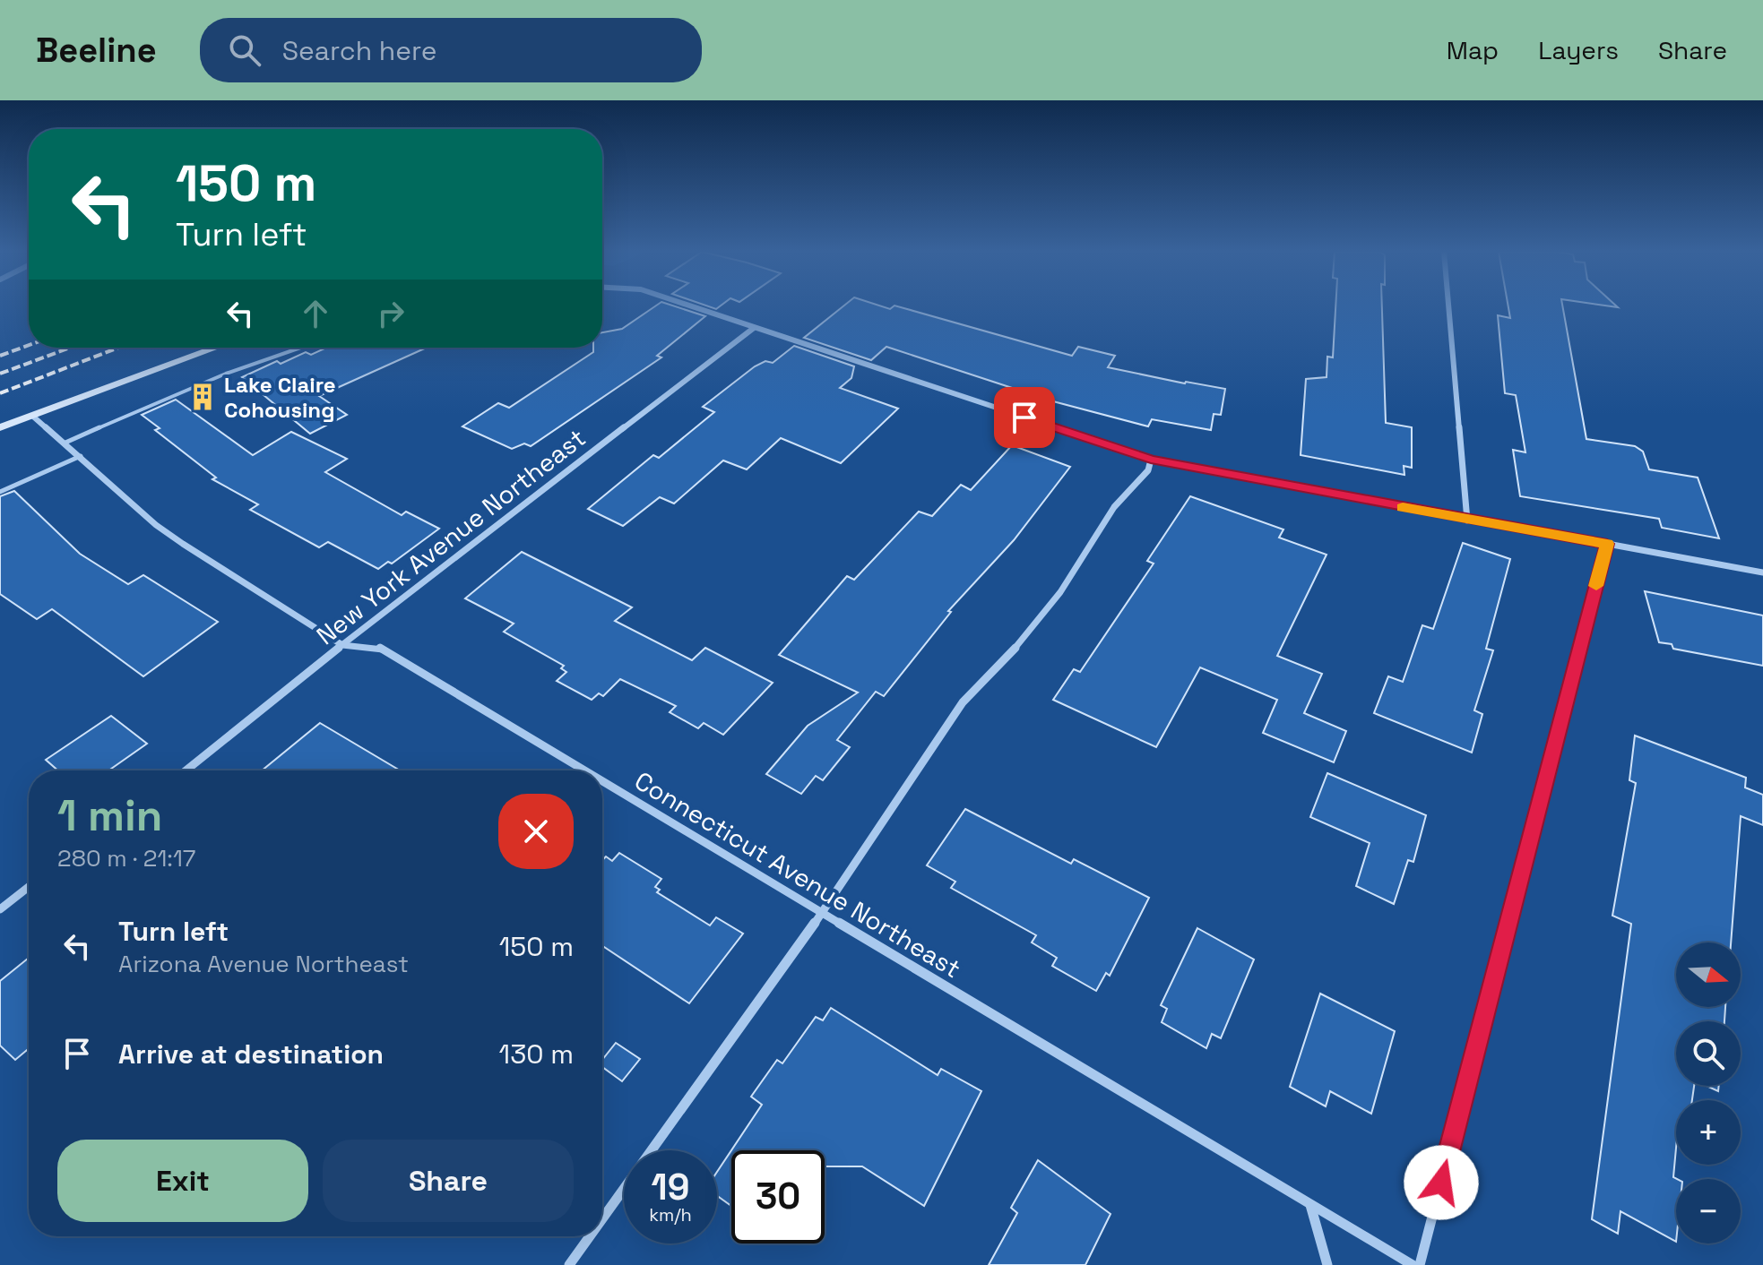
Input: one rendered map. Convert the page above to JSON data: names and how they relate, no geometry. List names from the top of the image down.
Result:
{
  "streets": {
    "street": ["New York Avenue Northeast", "Connecticut Avenue Northeast"]
  },
  "crossings": [
    ["New York Avenue Northeast", "Connecticut Avenue Northeast"]
  ],
  "places": {
    "building": ["Lake Claire Cohousing"]
  },
  "north": "right",
  "page": {
    "header": "Beeline",
    "search": "Search here",
    "nav": ["Map", "Layers", "Share"],
    "turn": ["150 m", "Turn left"],
    "heading": ["1 min", "280 m · 21:17"],
    "list": [
      {
        "name": "Turn left",
        "note": "Arizona Avenue Northeast",
        "value": "150 m"
      },
      {
        "name": "Arrive at destination",
        "value": "130 m"
      }
    ],
    "map_buttons": ["+", "−"],
    "buttons": ["Exit", "Share"],
    "speed": "19 km/h",
    "limit": "30"
  }
}
